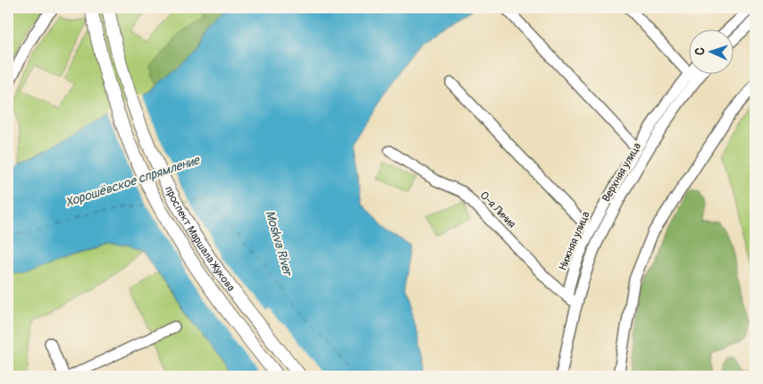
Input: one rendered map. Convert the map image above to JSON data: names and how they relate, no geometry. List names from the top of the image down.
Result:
{
  "streets": {
    "main road": ["проспект Маршала Жукова"],
    "street": ["Верхняя улица", "0-я Линия", "Нижняя улица"]
  },
  "crossings": [
    ["Верхняя улица", "0-я Линия"],
    ["Верхняя улица", "Нижняя улица"],
    ["0-я Линия", "Нижняя улица"]
  ],
  "water": ["Хорошёвское спрямление", "Moskva River"],
  "north": "left"
}
